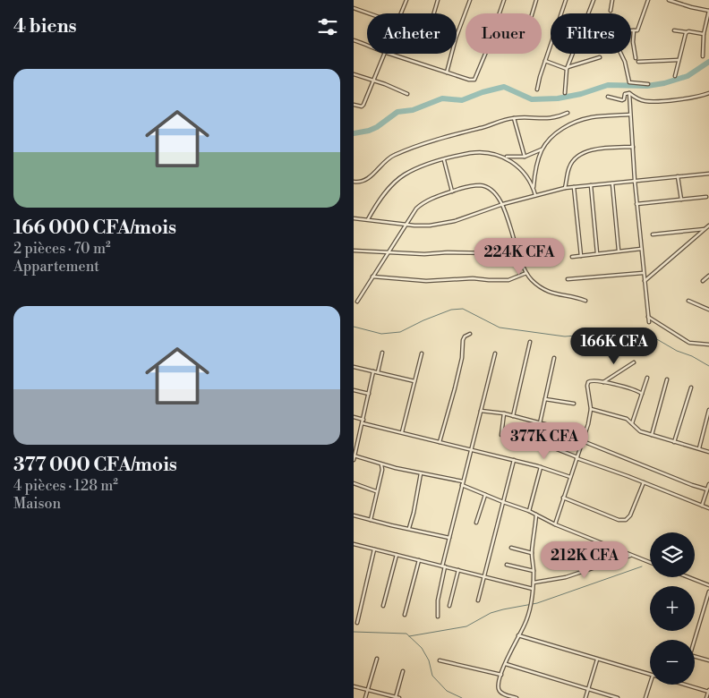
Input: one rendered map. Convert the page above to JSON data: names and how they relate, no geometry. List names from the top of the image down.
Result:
{
  "page": {
    "heading": "4 biens",
    "chip": ["Acheter", "Louer", "Filtres"],
    "list": [
      {
        "name": "166 000 CFA/mois",
        "note": "2 pièces · 70 m² · Appartement"
      },
      {
        "name": "377 000 CFA/mois",
        "note": "4 pièces · 128 m² · Maison"
      }
    ],
    "price": [
      "224K CFA",
      "166K CFA",
      "377K CFA",
      "212K CFA"
    ],
    "map_buttons": ["+", "−"]
  }
}
